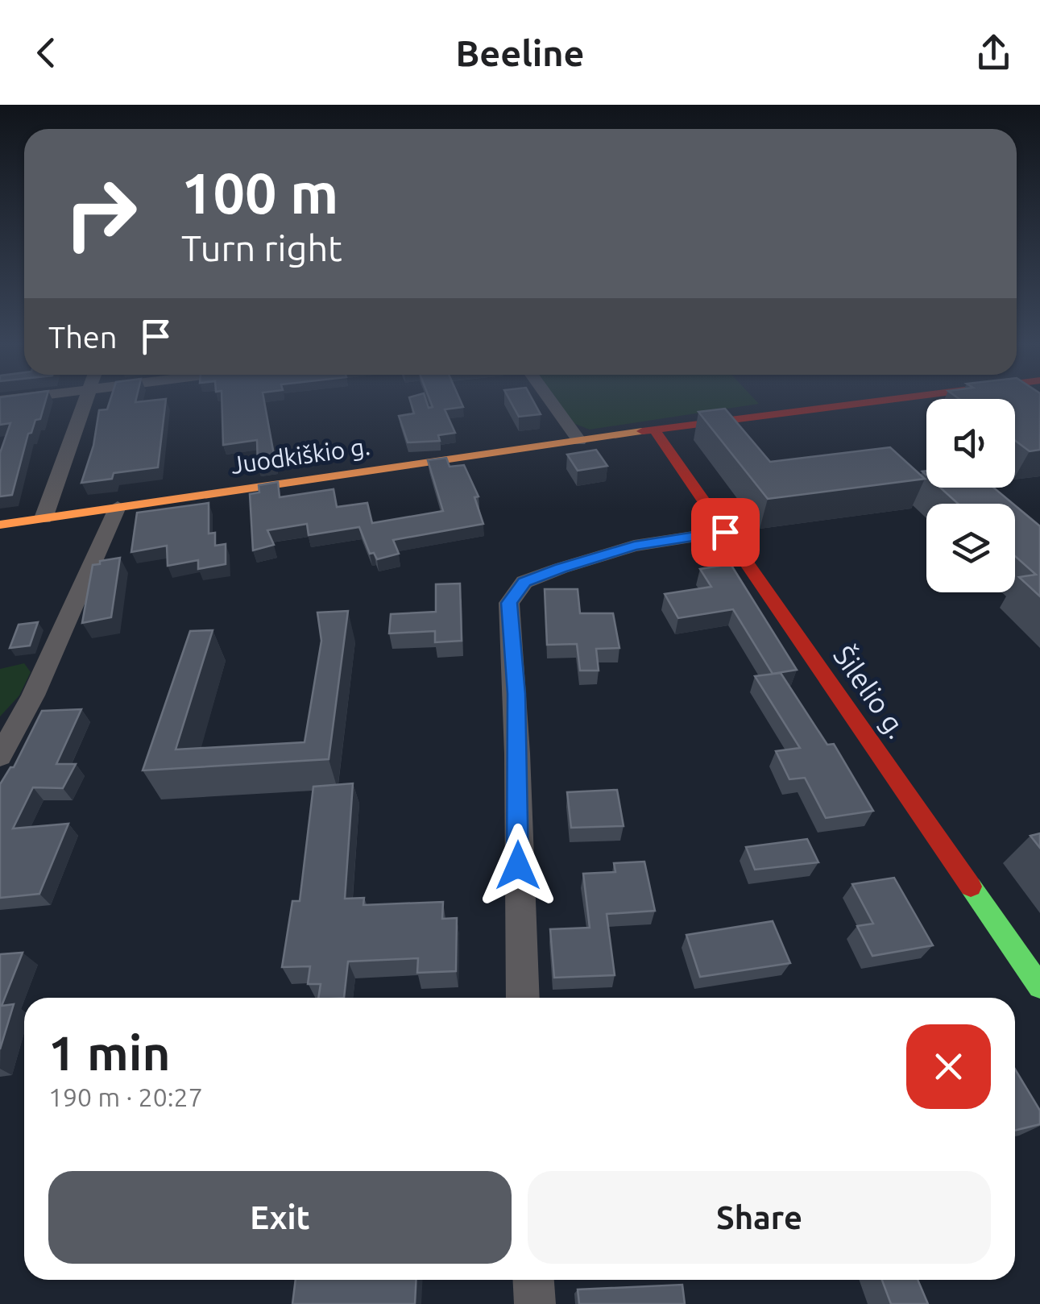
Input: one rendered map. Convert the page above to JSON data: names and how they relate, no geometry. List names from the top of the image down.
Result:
{
  "streets": {
    "street": ["Juodkiškio g.", "Šilelio g."]
  },
  "crossings": [
    ["Juodkiškio g.", "Šilelio g."]
  ],
  "page": {
    "header": "Beeline",
    "turn": ["100 m", "Turn right"],
    "then": "Then",
    "heading": ["1 min", "190 m · 20:27"],
    "buttons": ["Exit", "Share"]
  }
}
